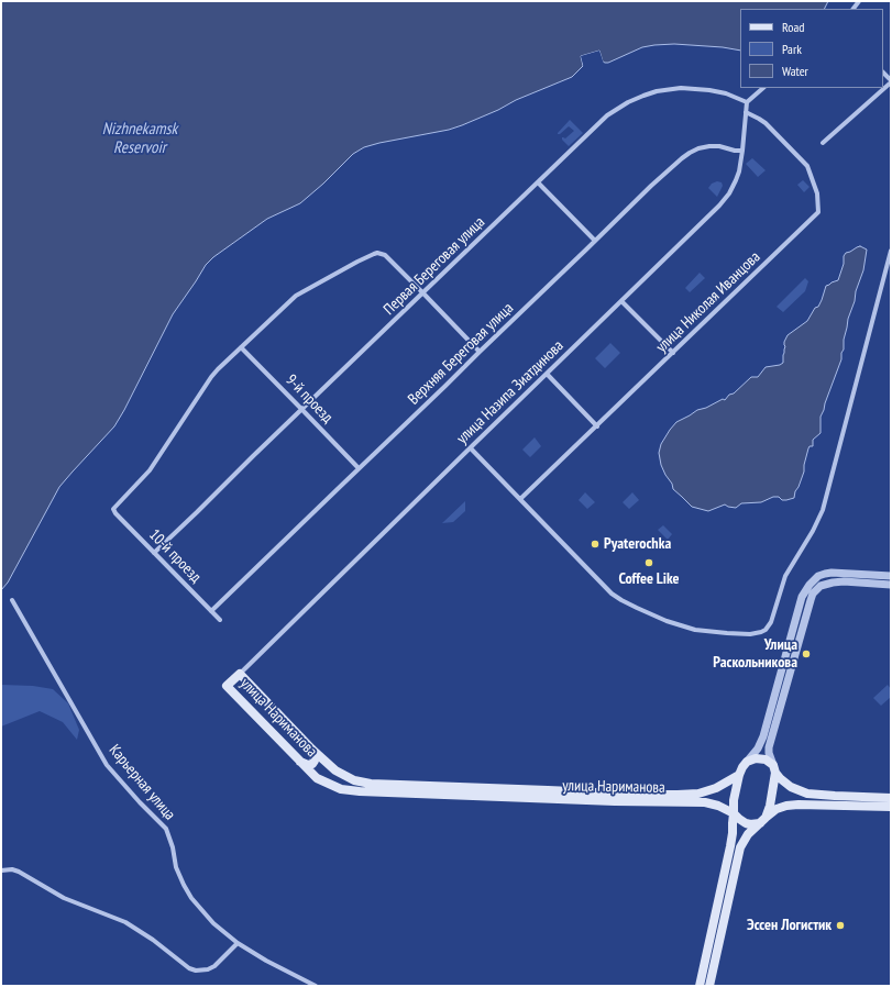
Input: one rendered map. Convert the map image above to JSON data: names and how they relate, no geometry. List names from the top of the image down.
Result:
{
  "streets": {
    "main road": ["улица Нариманова"],
    "street": [
      "Первая Береговая улица",
      "улица Николая Иванцова",
      "Верхняя Береговая улица",
      "улица Назипа Зиатдинова",
      "9-й проезд",
      "10-й проезд",
      "Карьерная улица"
    ]
  },
  "crossings": [
    ["Первая Береговая улица", "улица Назипа Зиатдинова"],
    ["Первая Береговая улица", "9-й проезд"],
    ["Первая Береговая улица", "10-й проезд"],
    ["улица Николая Иванцова", "улица Назипа Зиатдинова"],
    ["Верхняя Береговая улица", "улица Назипа Зиатдинова"],
    ["Верхняя Береговая улица", "9-й проезд"],
    ["Верхняя Береговая улица", "10-й проезд"],
    ["улица Назипа Зиатдинова", "улица Нариманова"],
    ["9-й проезд", "10-й проезд"]
  ],
  "water": ["Nizhnekamsk Reservoir"],
  "places": [
    "Pyaterochka",
    "Coffee Like",
    "Улица Раскольникова",
    "Эссен Логистик"
  ],
  "legend": ["Road", "Park", "Water"]
}
